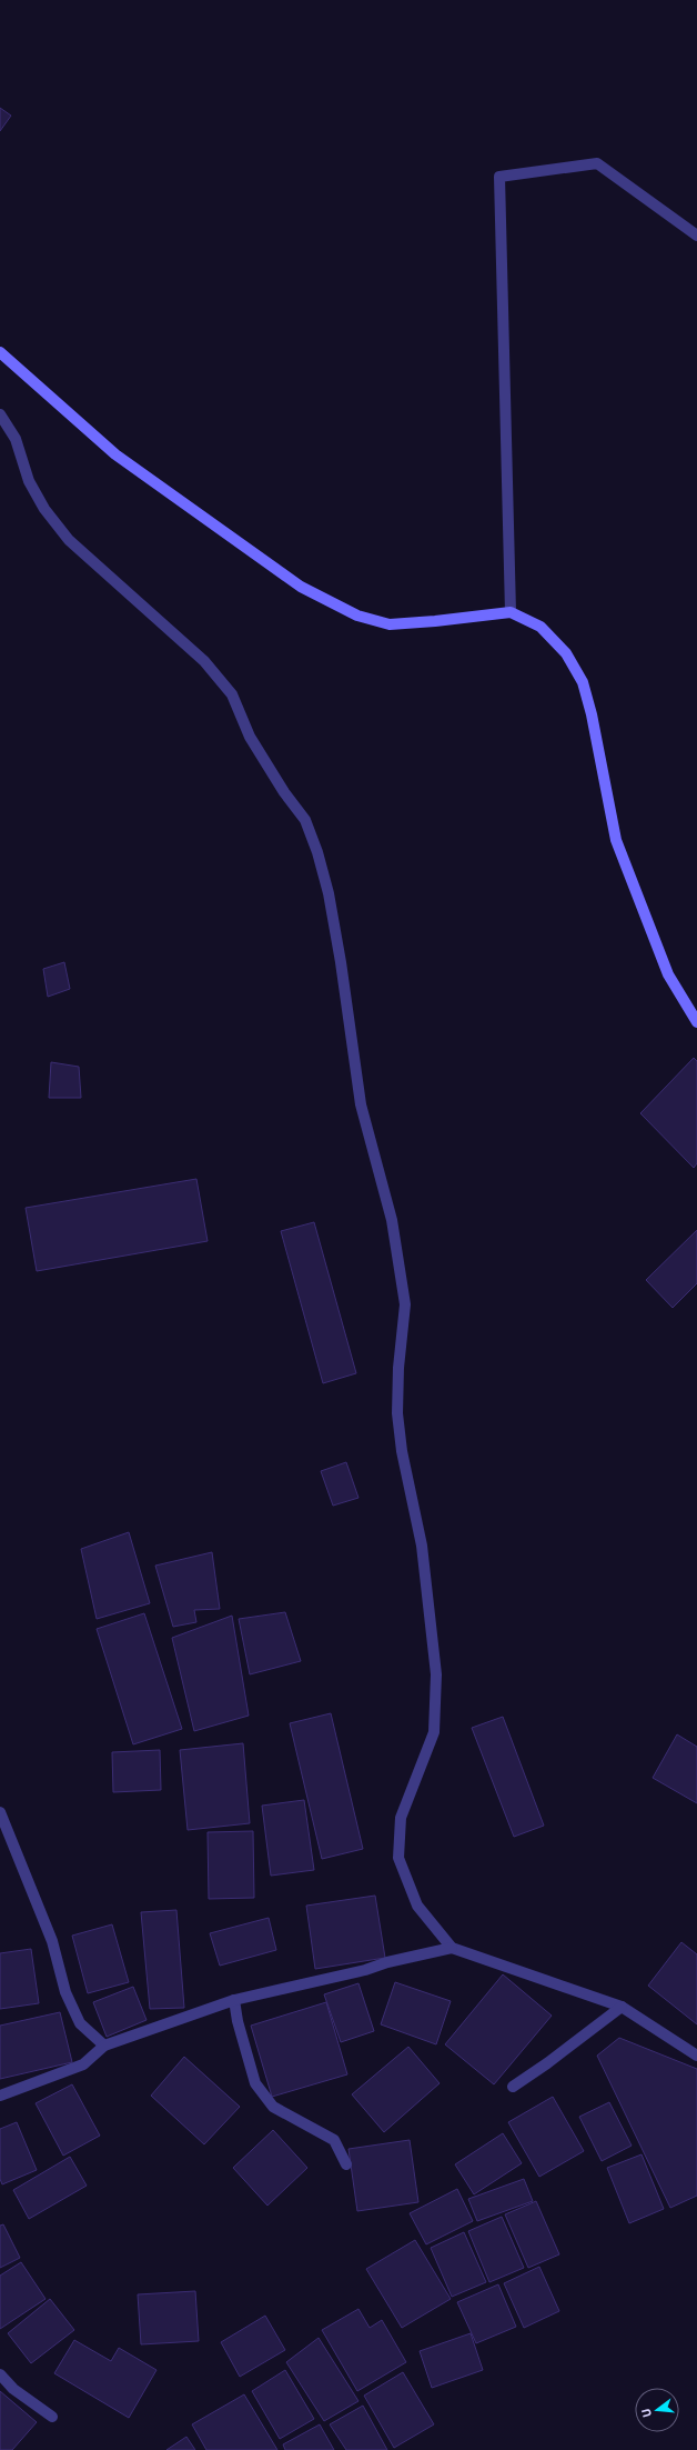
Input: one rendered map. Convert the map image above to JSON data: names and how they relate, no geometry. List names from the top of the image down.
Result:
{
  "north": "left"
}
